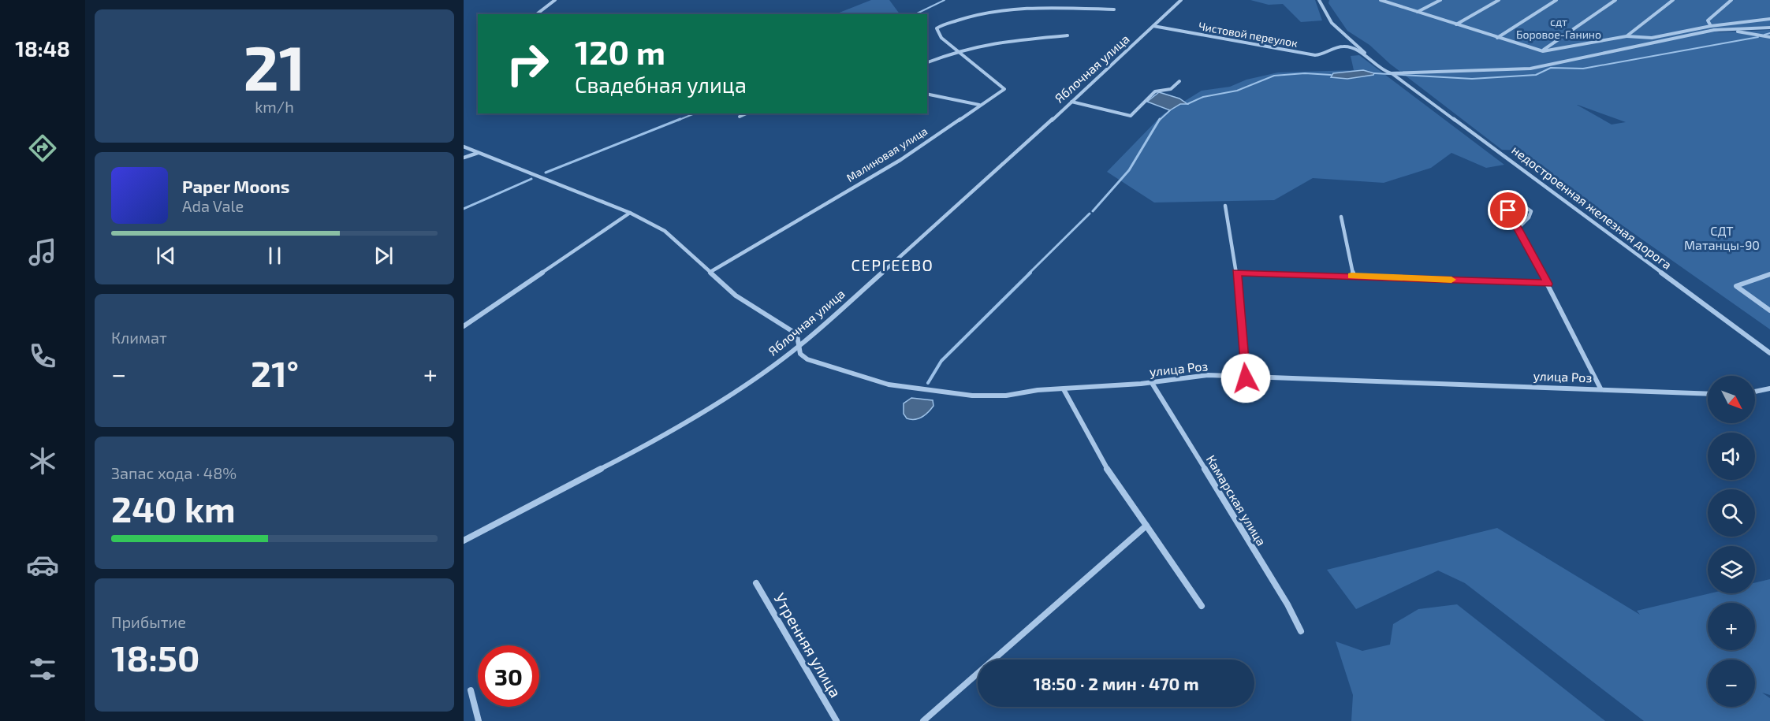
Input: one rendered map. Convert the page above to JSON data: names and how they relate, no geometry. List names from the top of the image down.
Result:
{
  "streets": {
    "street": [
      "Чистовой переулок",
      "Яблочная улица",
      "Малиновая улица",
      "недостроенная железная дорога",
      "улица Роз",
      "Камарская улица",
      "Утренняя улица"
    ]
  },
  "crossings": [
    ["Чистовой переулок", "Яблочная улица"],
    ["Яблочная улица", "улица Роз"],
    ["улица Роз", "Камарская улица"]
  ],
  "districts": ["СЕРГЕЕВО"],
  "parks": ["сдт Боровое-Ганино", "СДТ Матанцы-90"],
  "north": "bottom right",
  "page": {
    "tabs": "18:48",
    "tile": [
      ["21", "km/h"],
      "Климат",
      ["Запас хода · 48%", "240 km"],
      ["Прибытие", "18:50"]
    ],
    "turn": ["120 m", "Свадебная улица"],
    "song": ["Paper Moons", "Ada Vale"],
    "heat": ["−", "21°", "+"],
    "map_buttons": ["+", "−"],
    "limit": "30",
    "trip": "18:50 · 2 мин · 470 m"
  }
}
